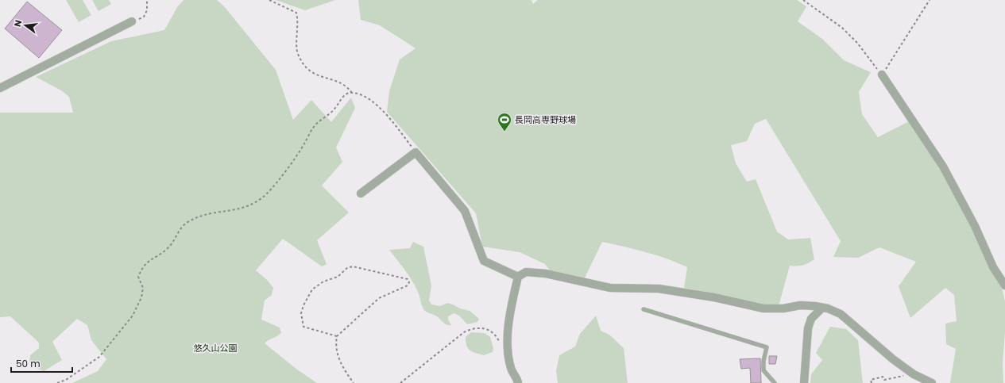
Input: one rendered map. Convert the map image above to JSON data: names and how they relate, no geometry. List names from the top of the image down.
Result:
{
  "parks": ["悠久山公園"],
  "places": {
    "sports": ["長岡高専野球場"]
  },
  "scale_bar": "50 m",
  "north": "left"
}
